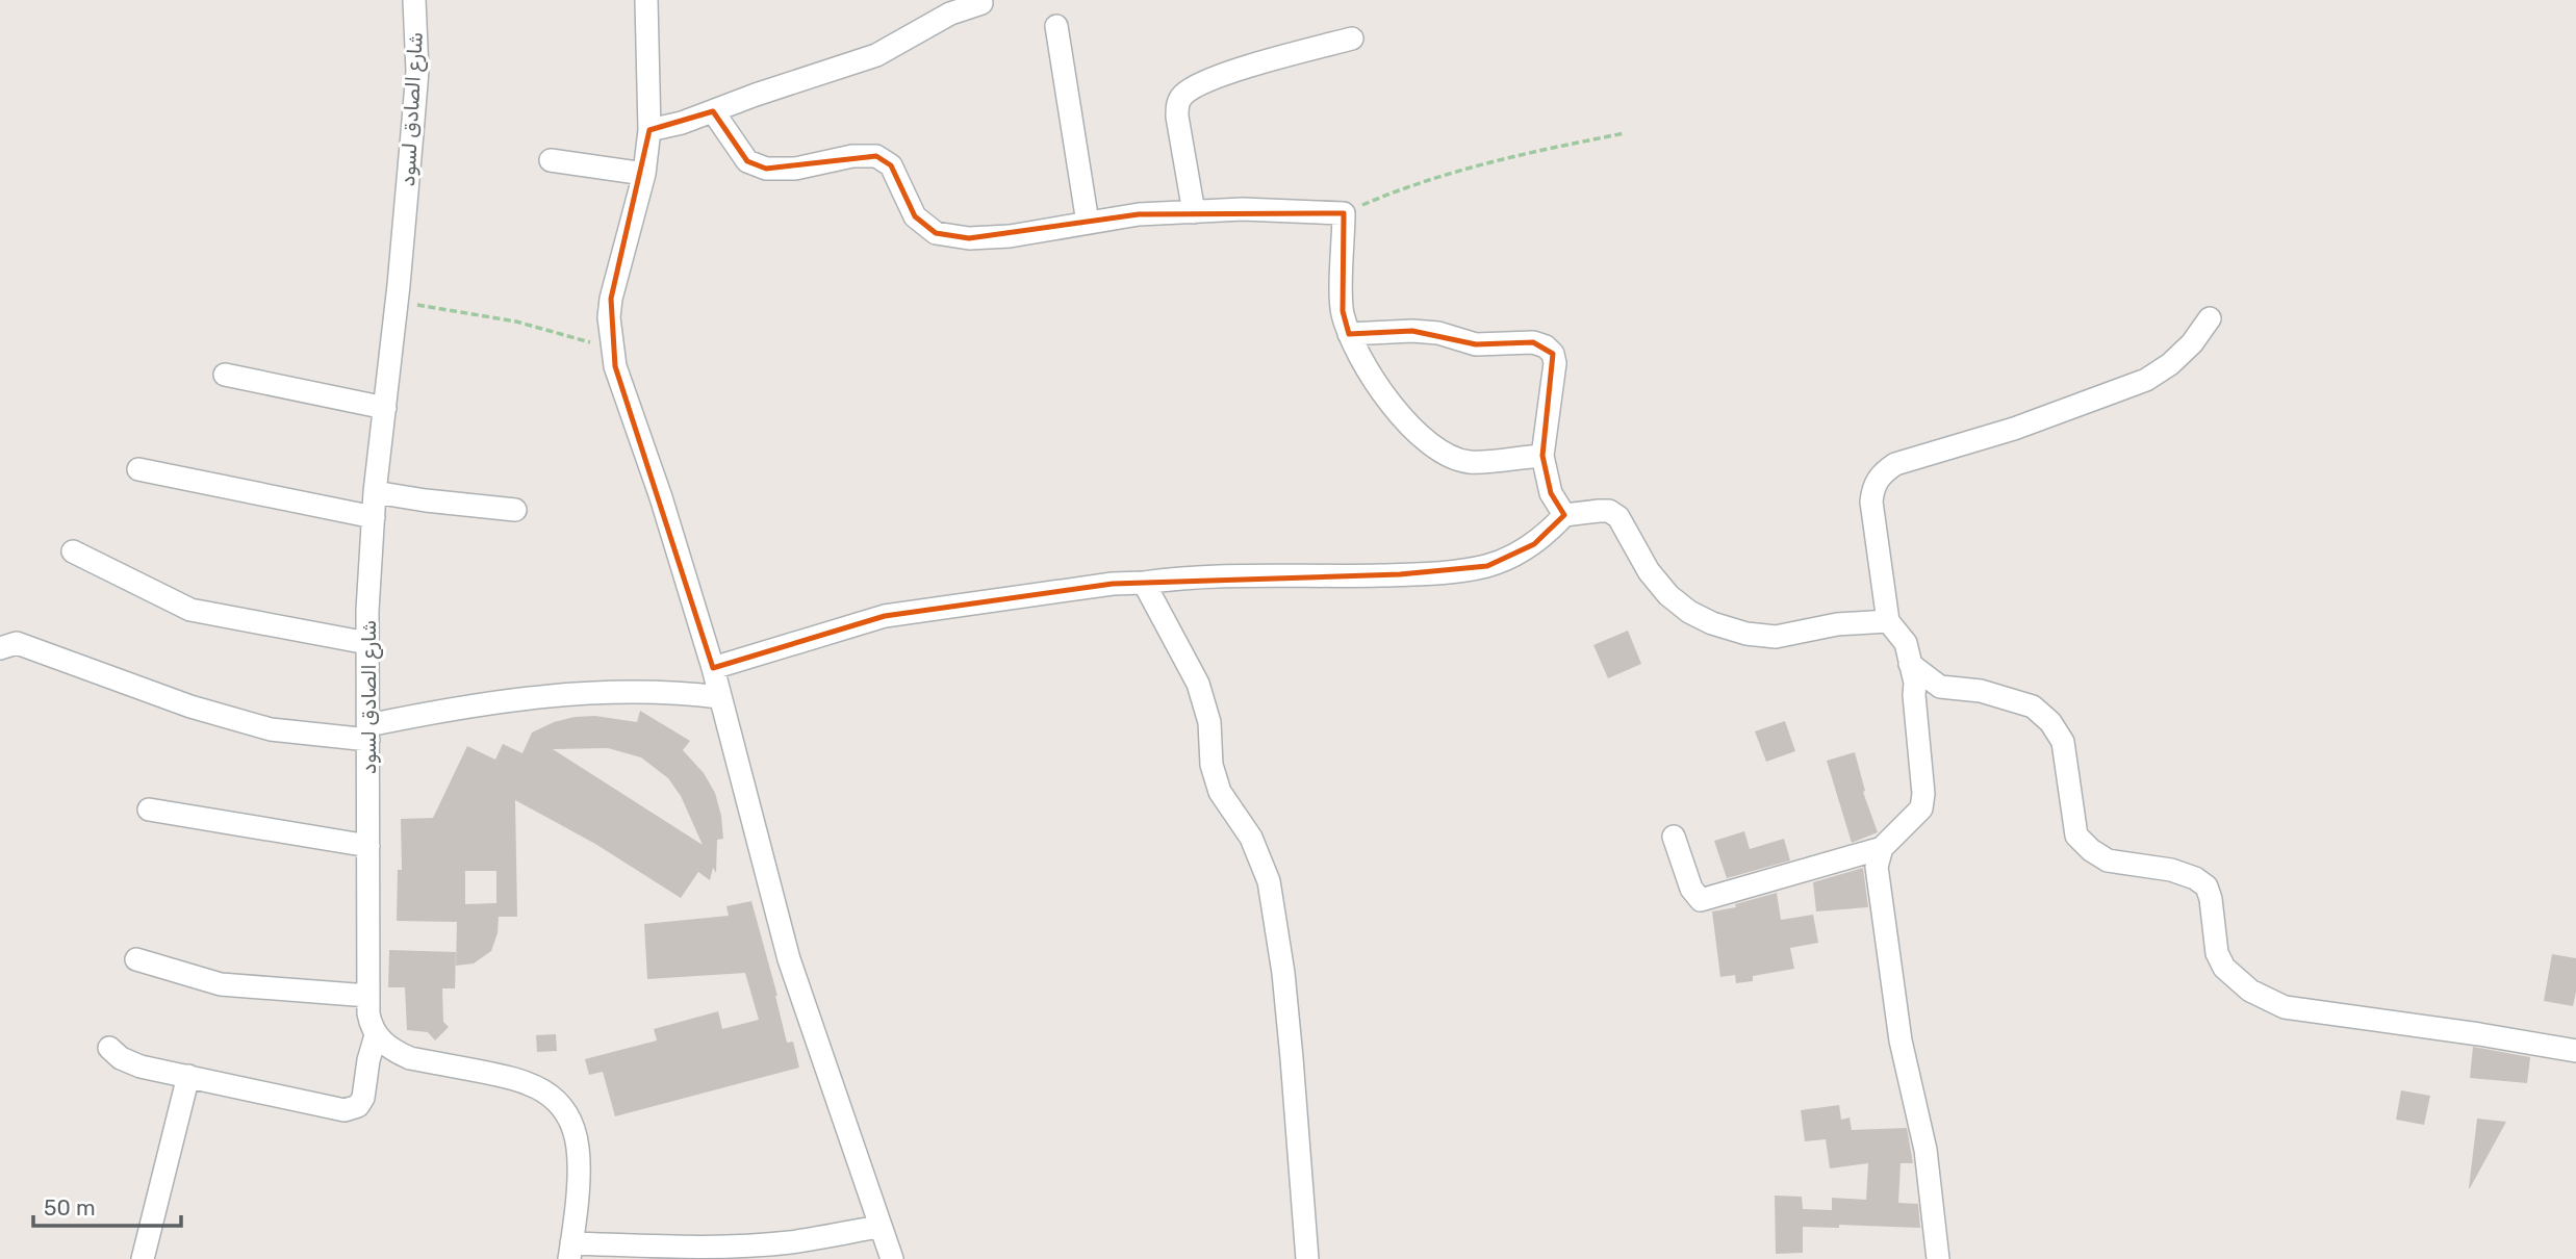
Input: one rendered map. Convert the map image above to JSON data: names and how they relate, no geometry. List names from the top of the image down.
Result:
{
  "streets": {
    "street": ["شارع الصادق لسود"]
  },
  "scale_bar": "50 m"
}
